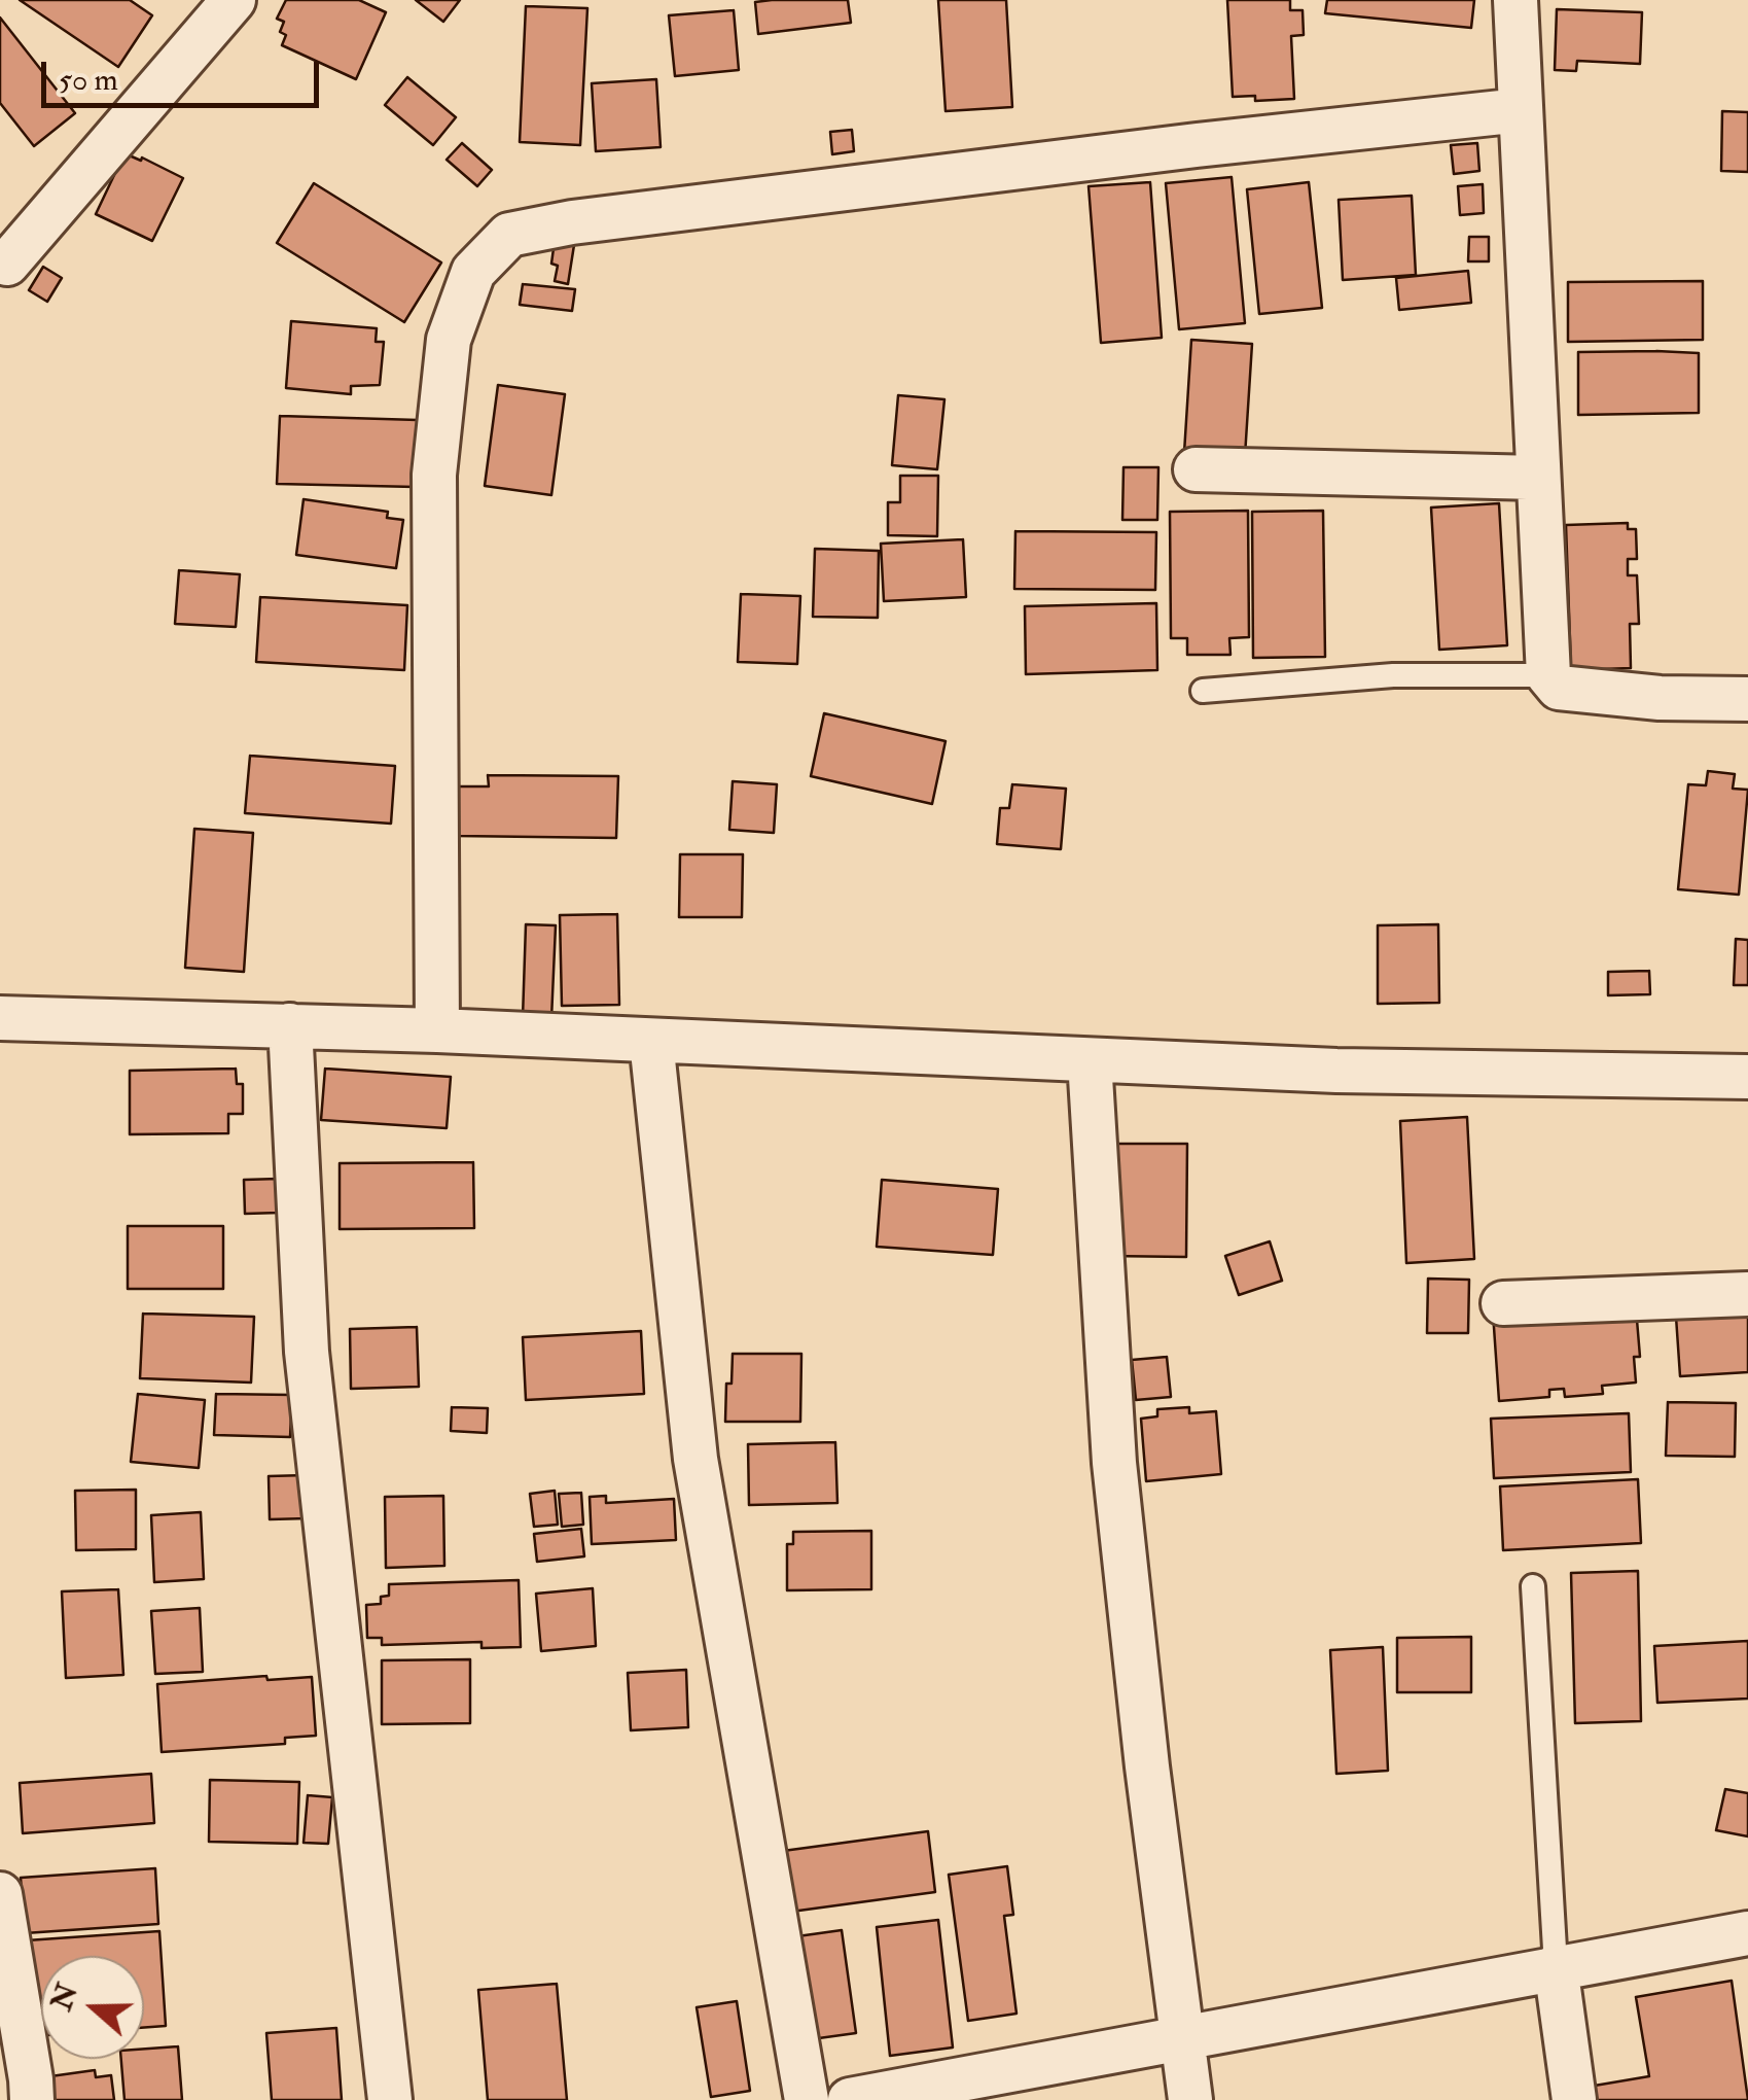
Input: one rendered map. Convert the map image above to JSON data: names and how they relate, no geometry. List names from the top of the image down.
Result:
{
  "scale_bar": "50 m",
  "north": "left"
}
